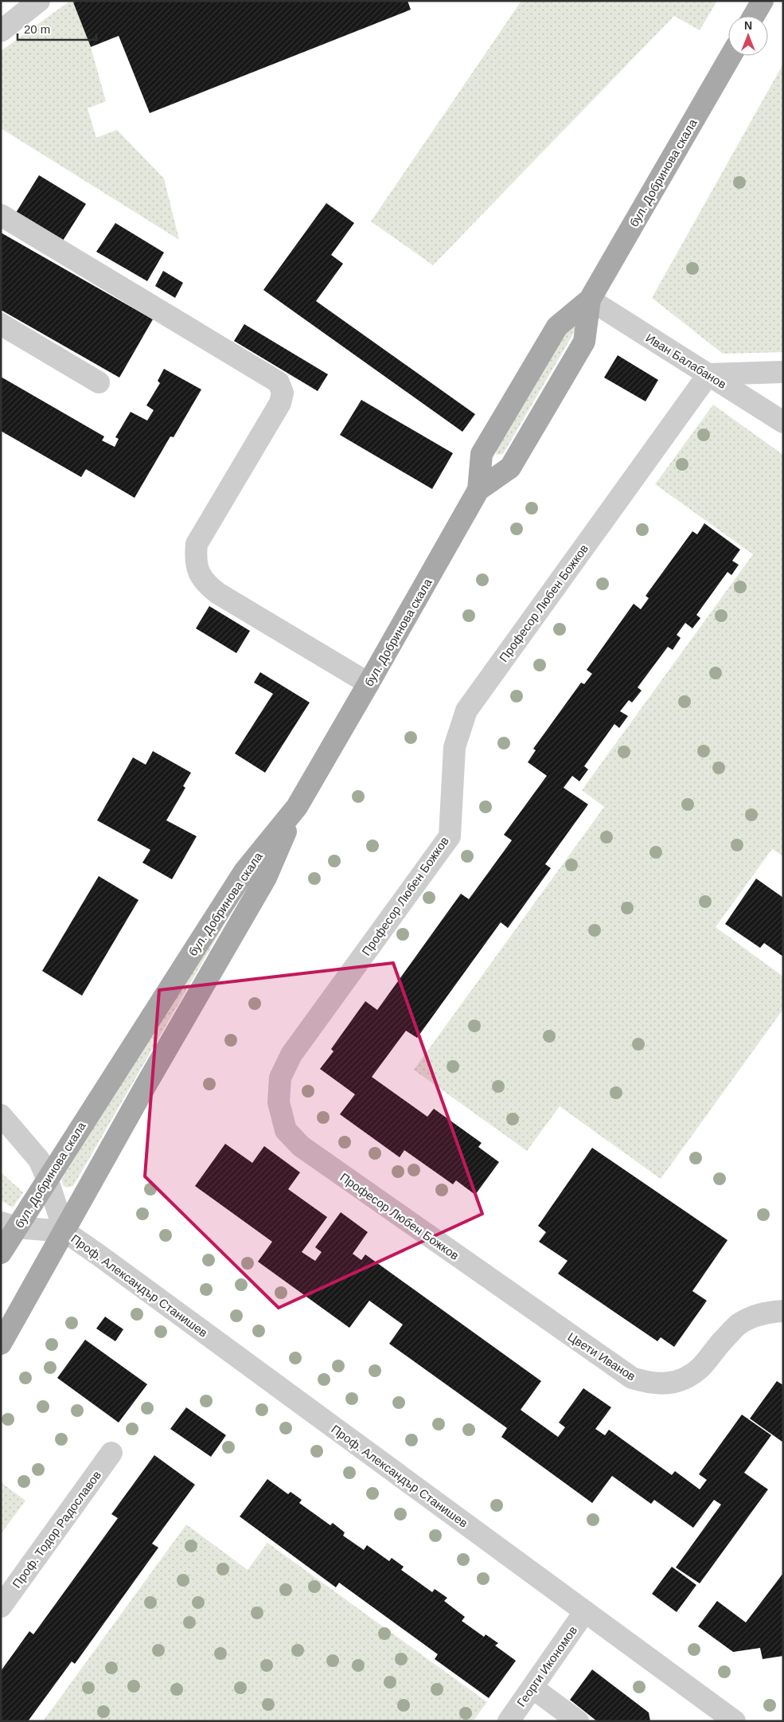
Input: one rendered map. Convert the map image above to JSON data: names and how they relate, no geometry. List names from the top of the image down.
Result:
{
  "streets": {
    "main road": ["бул. Добринова скала"],
    "street": [
      "Иван Балабанов",
      "Професор Любен Божков",
      "Проф. Александър Станишев",
      "Цвети Иванов",
      "Проф. Тодор Радославов",
      "Георги Икономов"
    ]
  },
  "crossings": [
    ["бул. Добринова скала", "Иван Балабанов"],
    ["Иван Балабанов", "Професор Любен Божков"],
    ["Професор Любен Божков", "Цвети Иванов"],
    ["Проф. Александър Станишев", "Георги Икономов"]
  ],
  "scale_bar": "20 m",
  "north": "top"
}
